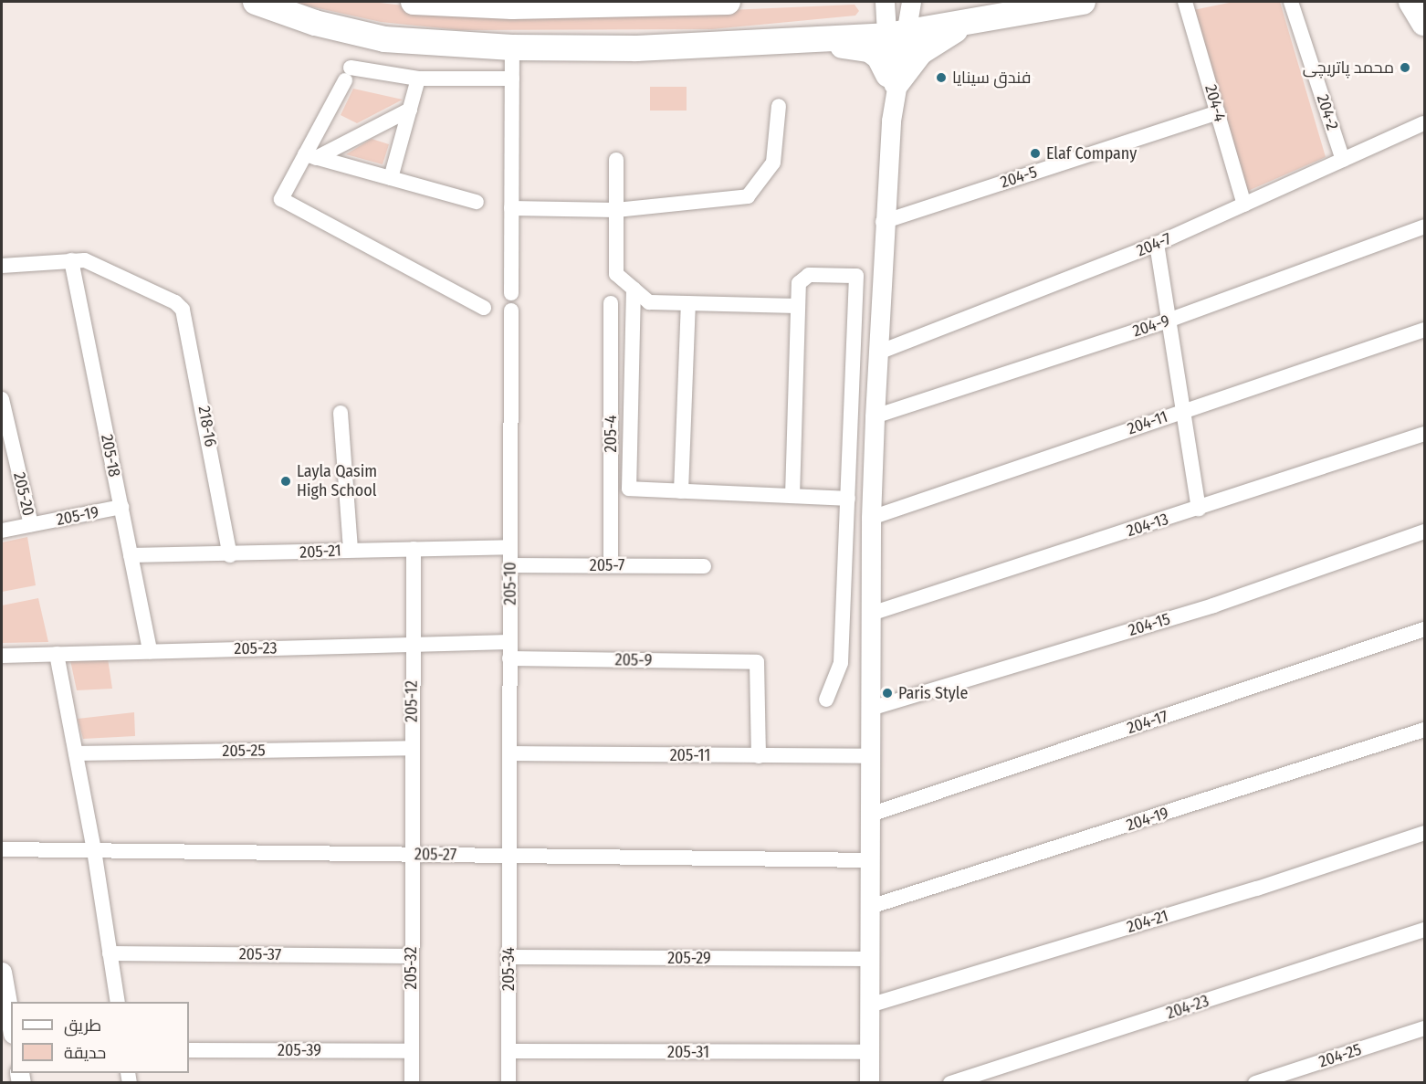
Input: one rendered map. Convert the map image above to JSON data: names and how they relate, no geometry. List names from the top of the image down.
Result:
{
  "streets": {
    "street": [
      "204-4",
      "204-2",
      "204-5",
      "204-7",
      "204-9",
      "204-11",
      "218-16",
      "205-4",
      "205-18",
      "205-20",
      "205-19",
      "204-13",
      "205-21",
      "205-7",
      "205-10",
      "204-15",
      "205-23",
      "205-9",
      "205-12",
      "204-17",
      "205-25",
      "205-11",
      "204-19",
      "205-27",
      "204-21",
      "205-37",
      "205-29",
      "205-32",
      "205-34",
      "204-23",
      "205-39",
      "205-31",
      "204-25"
    ]
  },
  "crossings": [
    ["204-4", "204-5"],
    ["204-4", "204-7"],
    ["204-2", "204-7"],
    ["218-16", "205-18"],
    ["218-16", "205-21"],
    ["205-4", "205-7"],
    ["205-18", "205-19"],
    ["205-18", "205-21"],
    ["205-18", "205-23"],
    ["205-20", "205-19"],
    ["205-21", "205-10"],
    ["205-21", "205-12"],
    ["205-7", "205-10"],
    ["205-10", "205-23"],
    ["205-10", "205-9"],
    ["205-10", "205-11"],
    ["205-10", "205-27"],
    ["205-10", "205-34"],
    ["205-23", "205-12"],
    ["205-9", "205-11"],
    ["205-12", "205-25"],
    ["205-12", "205-27"],
    ["205-12", "205-32"],
    ["205-27", "205-32"],
    ["205-27", "205-34"],
    ["205-37", "205-32"],
    ["205-29", "205-34"],
    ["205-32", "205-39"],
    ["205-34", "205-31"]
  ],
  "places": [
    "محمد پاتریچی",
    "فندق سينايا",
    "Elaf Company",
    "Layla Qasim High School",
    "Paris Style"
  ],
  "legend": ["طريق", "حديقة"]
}
